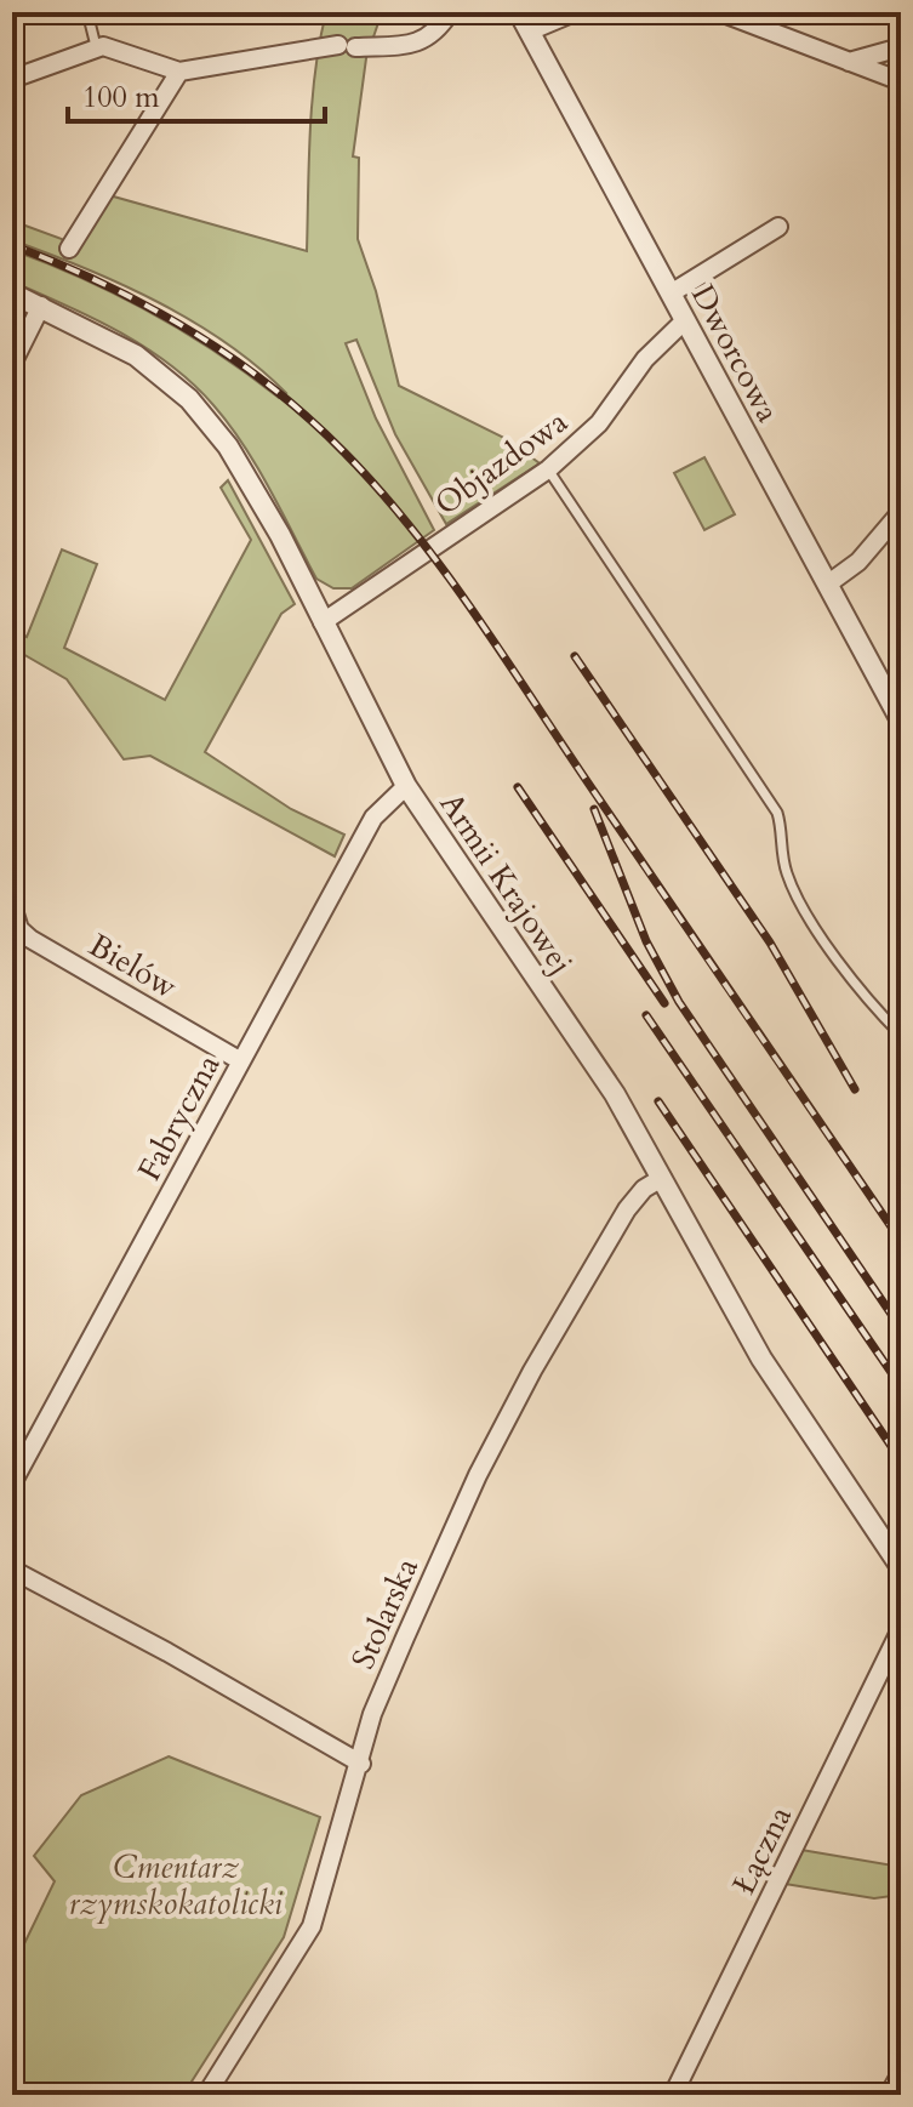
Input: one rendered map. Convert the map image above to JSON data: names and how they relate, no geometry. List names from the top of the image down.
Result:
{
  "streets": {
    "street": [
      "Dworcowa",
      "Objazdowa",
      "Armii Krajowej",
      "Bielów",
      "Fabryczna",
      "Stolarska",
      "Łączna"
    ]
  },
  "crossings": [
    ["Dworcowa", "Objazdowa"],
    ["Objazdowa", "Armii Krajowej"],
    ["Armii Krajowej", "Fabryczna"],
    ["Armii Krajowej", "Stolarska"],
    ["Bielów", "Fabryczna"]
  ],
  "parks": ["Cmentarz rzymskokatolicki"],
  "scale_bar": "100 m"
}
